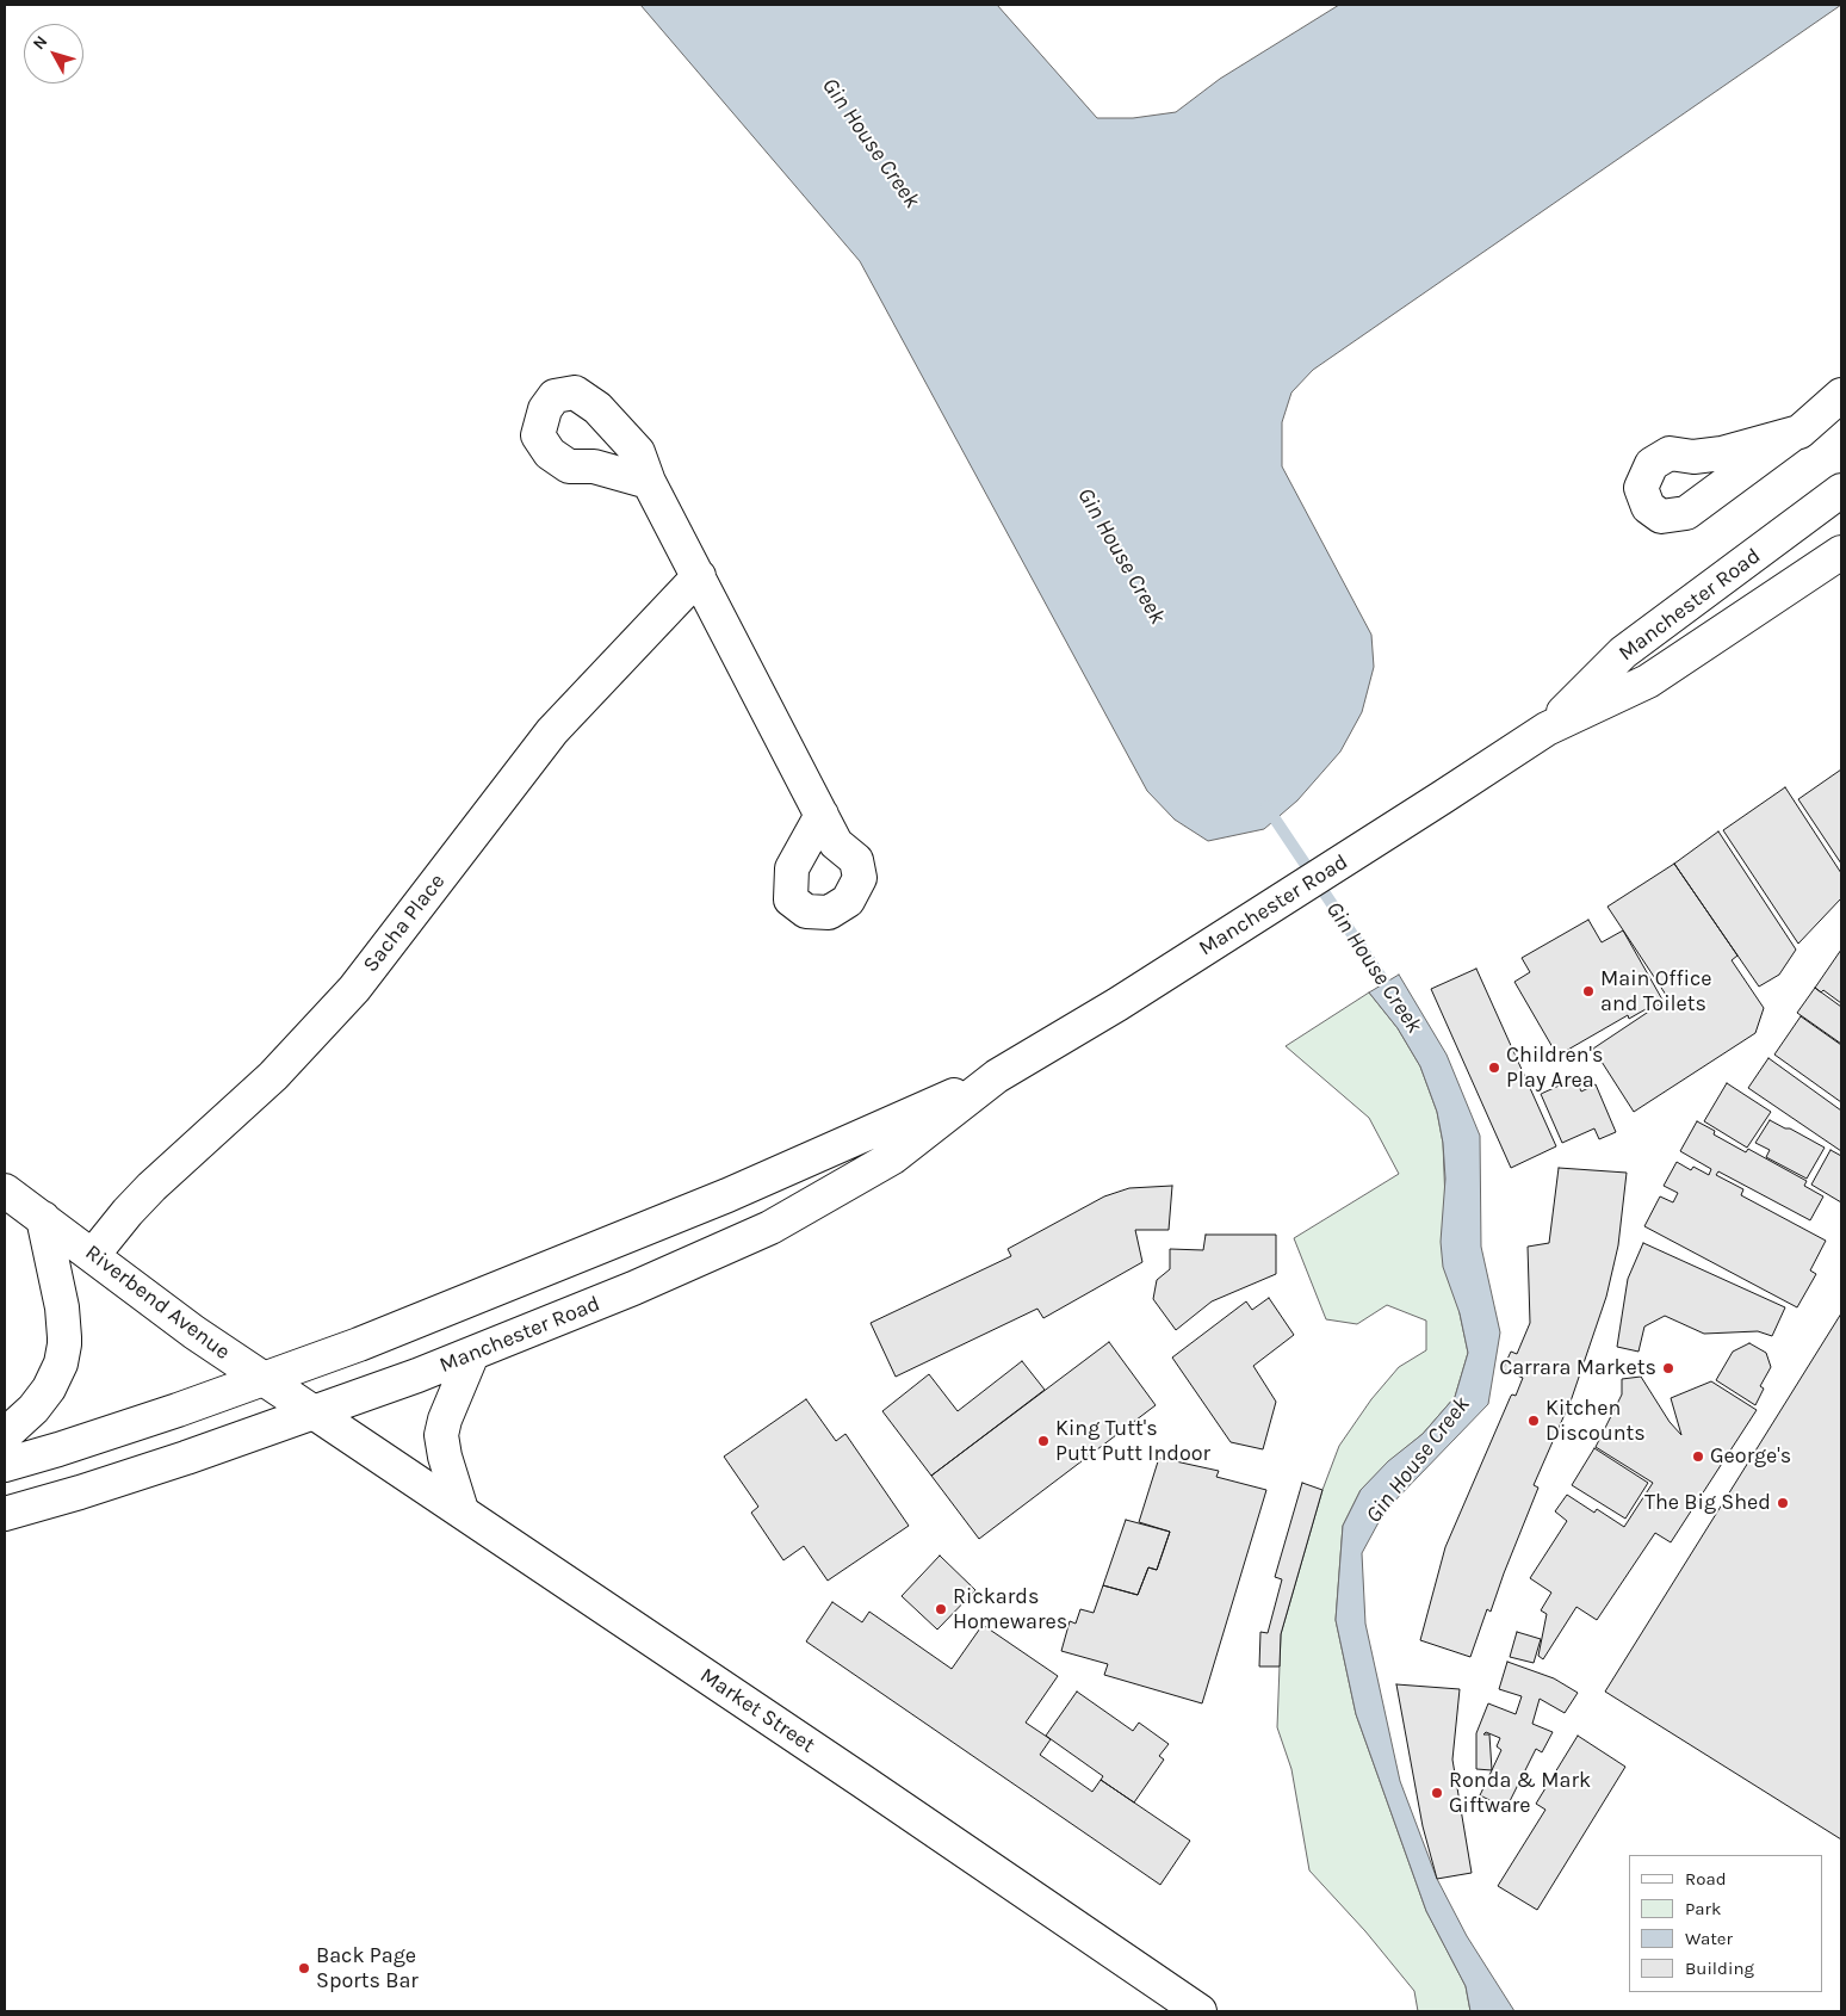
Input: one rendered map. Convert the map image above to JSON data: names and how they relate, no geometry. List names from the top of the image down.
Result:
{
  "streets": {
    "street": [
      "Manchester Road",
      "Sacha Place",
      "Riverbend Avenue",
      "Market Street"
    ]
  },
  "crossings": [
    ["Manchester Road", "Riverbend Avenue"],
    ["Manchester Road", "Market Street"],
    ["Sacha Place", "Riverbend Avenue"],
    ["Riverbend Avenue", "Market Street"]
  ],
  "water": ["Gin House Creek"],
  "places": [
    "Main Office and Toilets",
    "Children's Play Area",
    "Carrara Markets",
    "Kitchen Discounts",
    "King Tutt's Putt Putt Indoor",
    "George's",
    "The Big Shed",
    "Rickards Homewares",
    "Ronda & Mark Giftware",
    "Back Page Sports Bar"
  ],
  "legend": [
    "Road",
    "Park",
    "Water",
    "Building"
  ],
  "north": "top left"
}
